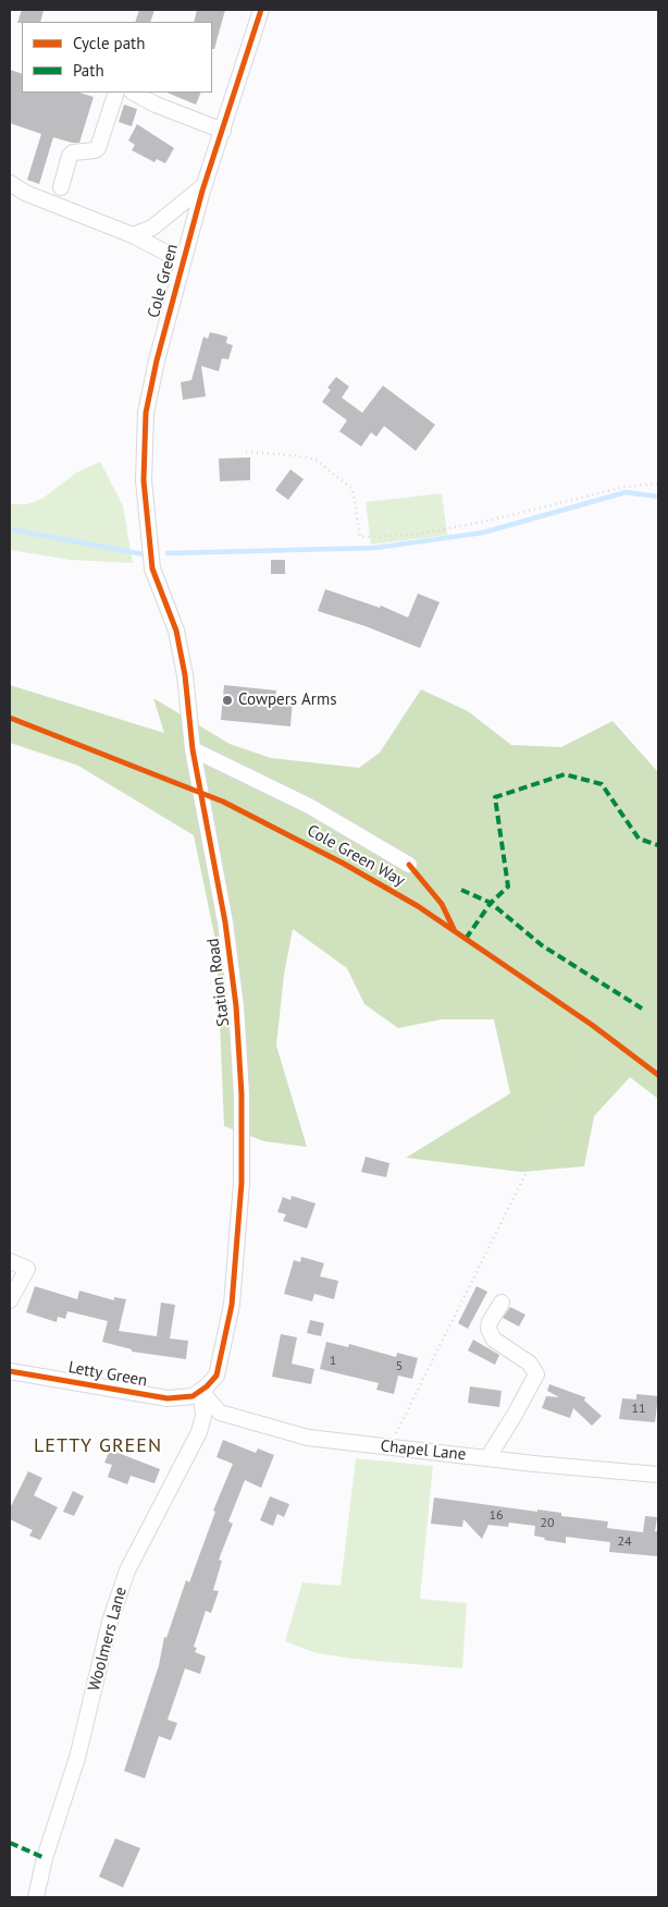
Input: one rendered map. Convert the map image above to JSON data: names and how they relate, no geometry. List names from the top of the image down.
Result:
{
  "streets": {
    "street": [
      "Cole Green",
      "Station Road",
      "Letty Green",
      "Chapel Lane",
      "Woolmers Lane"
    ],
    "cycle path": ["Cole Green Way"]
  },
  "crossings": [
    ["Cole Green", "Station Road"],
    ["Station Road", "Letty Green"],
    ["Station Road", "Chapel Lane"],
    ["Station Road", "Woolmers Lane"],
    ["Letty Green", "Chapel Lane"],
    ["Letty Green", "Woolmers Lane"],
    ["Chapel Lane", "Woolmers Lane"]
  ],
  "districts": ["LETTY GREEN"],
  "places": ["Cowpers Arms"],
  "house_numbers": [
    "1",
    "5",
    "11",
    "16",
    "20",
    "24"
  ],
  "legend": ["Cycle path", "Path"]
}
